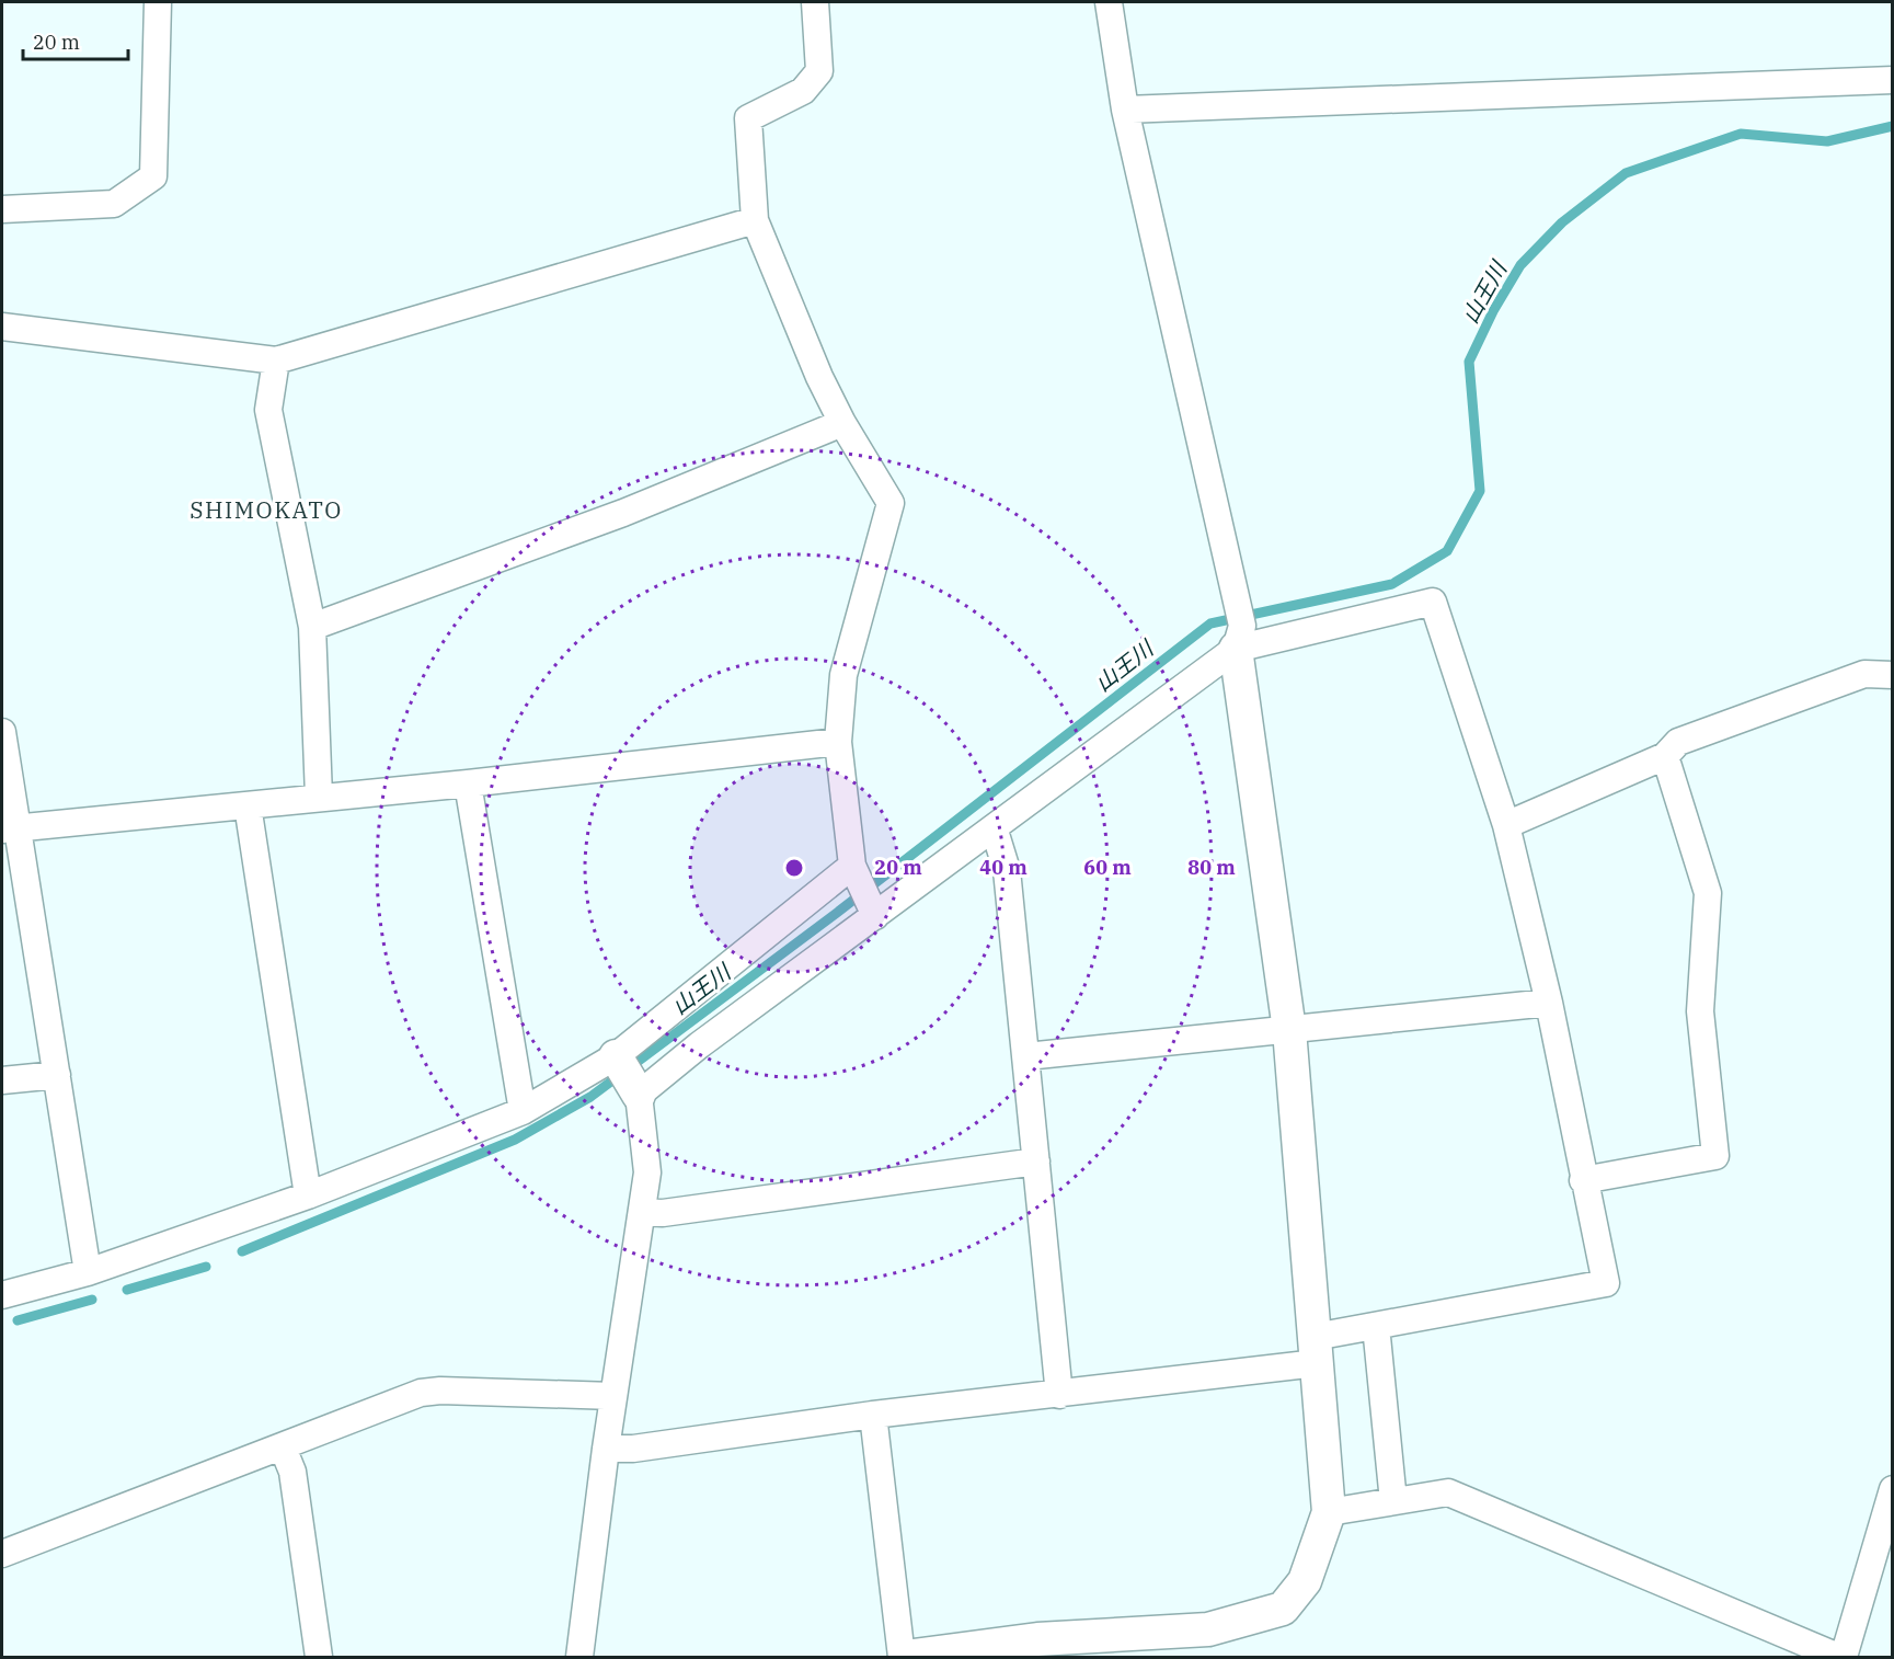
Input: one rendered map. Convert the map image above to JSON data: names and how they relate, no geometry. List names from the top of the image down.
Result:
{
  "districts": ["SHIMOKATO"],
  "water": ["山王川"],
  "scale_bar": "20 m",
  "rings": [
    "20 m",
    "40 m",
    "60 m",
    "80 m"
  ]
}
